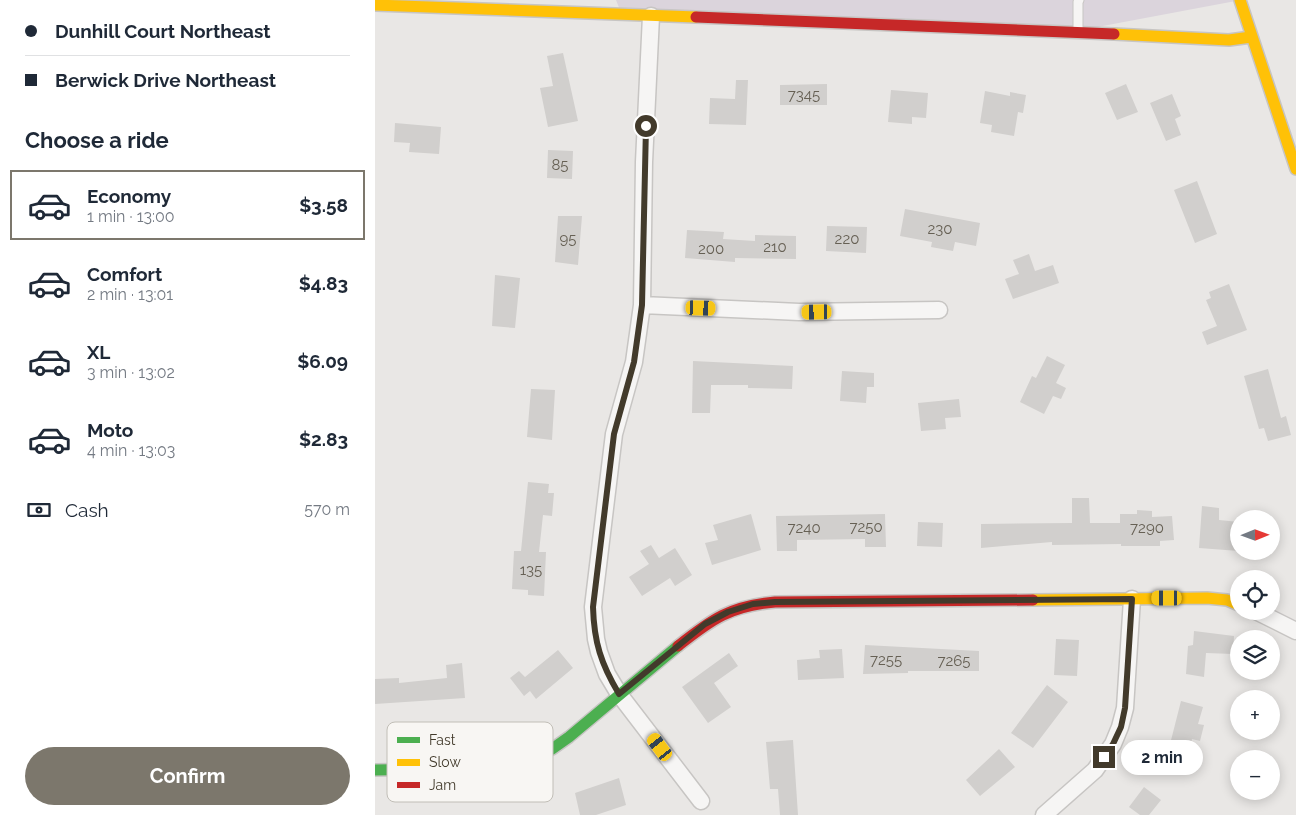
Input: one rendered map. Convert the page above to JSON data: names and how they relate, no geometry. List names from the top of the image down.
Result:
{
  "house_numbers": [
    "7345",
    "85",
    "230",
    "95",
    "220",
    "210",
    "200",
    "7250",
    "7240",
    "7290",
    "135",
    "7255",
    "7265"
  ],
  "legend": ["Fast", "Slow", "Jam"],
  "north": "right",
  "page": {
    "banner": ["Dunhill Court Northeast", "Berwick Drive Northeast"],
    "heading": "Choose a ride",
    "list": [
      {
        "name": "Economy",
        "note": "1 min · 13:00",
        "value": "$3.58"
      },
      {
        "name": "Comfort",
        "note": "2 min · 13:01",
        "value": "$4.83"
      },
      {
        "name": "XL",
        "note": "3 min · 13:02",
        "value": "$6.09"
      },
      {
        "name": "Moto",
        "note": "4 min · 13:03",
        "value": "$2.83"
      }
    ],
    "pay": ["Cash", "570 m"],
    "map_buttons": ["+", "−"],
    "buttons": "Confirm",
    "bubble": "2 min"
  }
}
